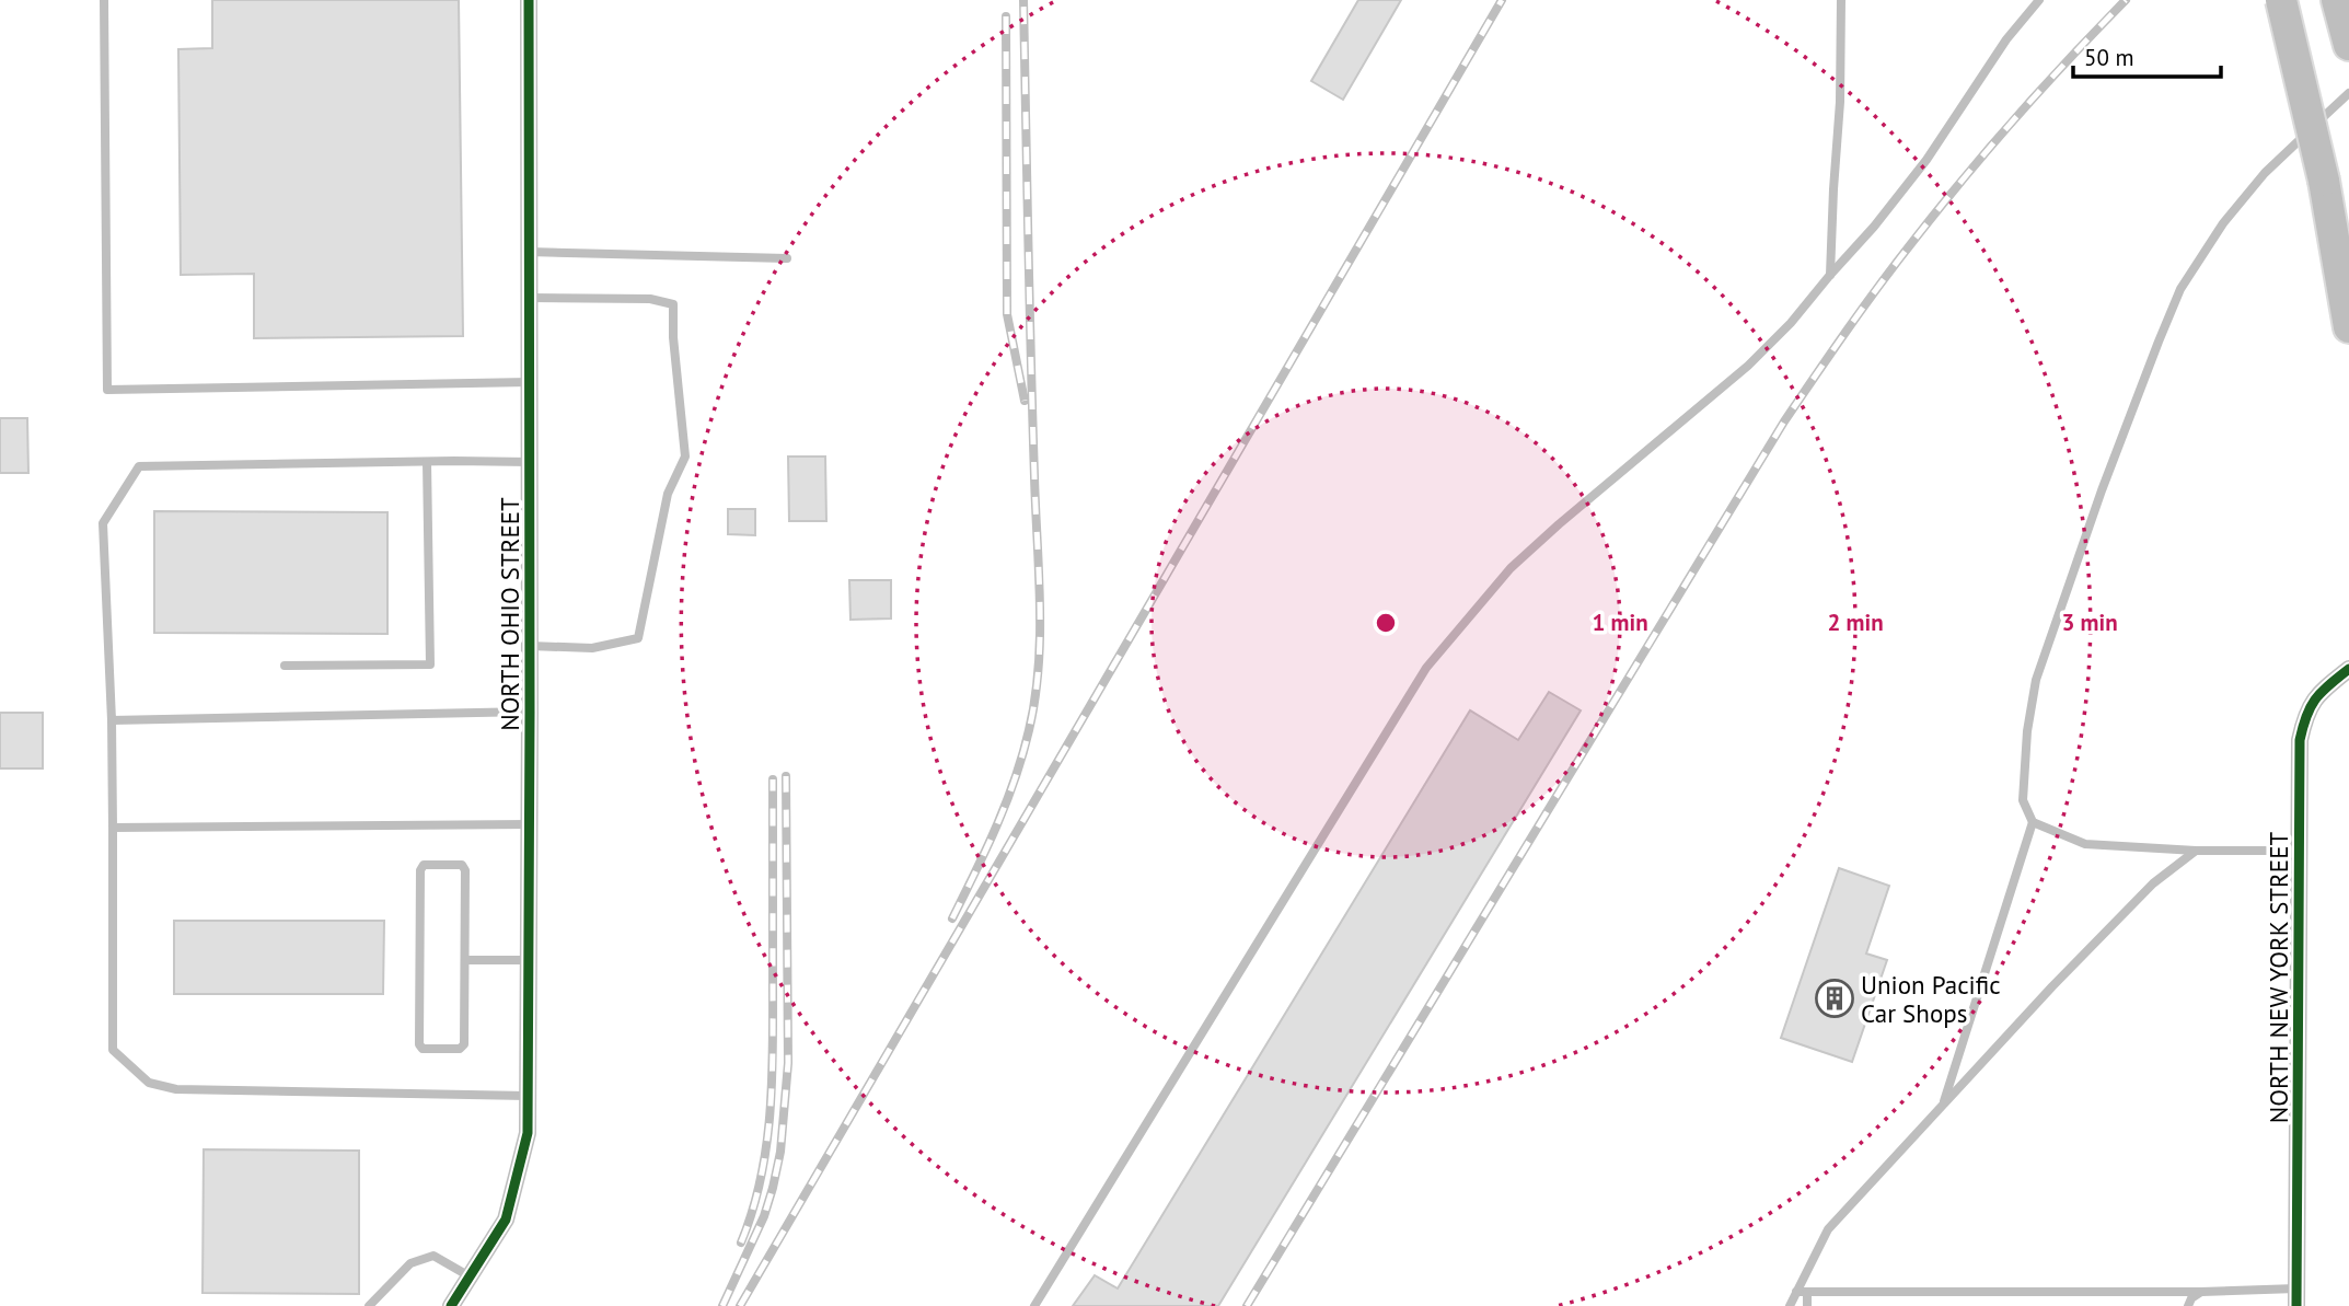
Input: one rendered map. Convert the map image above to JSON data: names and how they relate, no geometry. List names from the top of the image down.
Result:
{
  "streets": {
    "street": ["NORTH OHIO STREET", "NORTH NEW YORK STREET"]
  },
  "places": {
    "building": ["Union Pacific Car Shops"]
  },
  "scale_bar": "50 m",
  "rings": ["1 min", "2 min", "3 min"]
}
